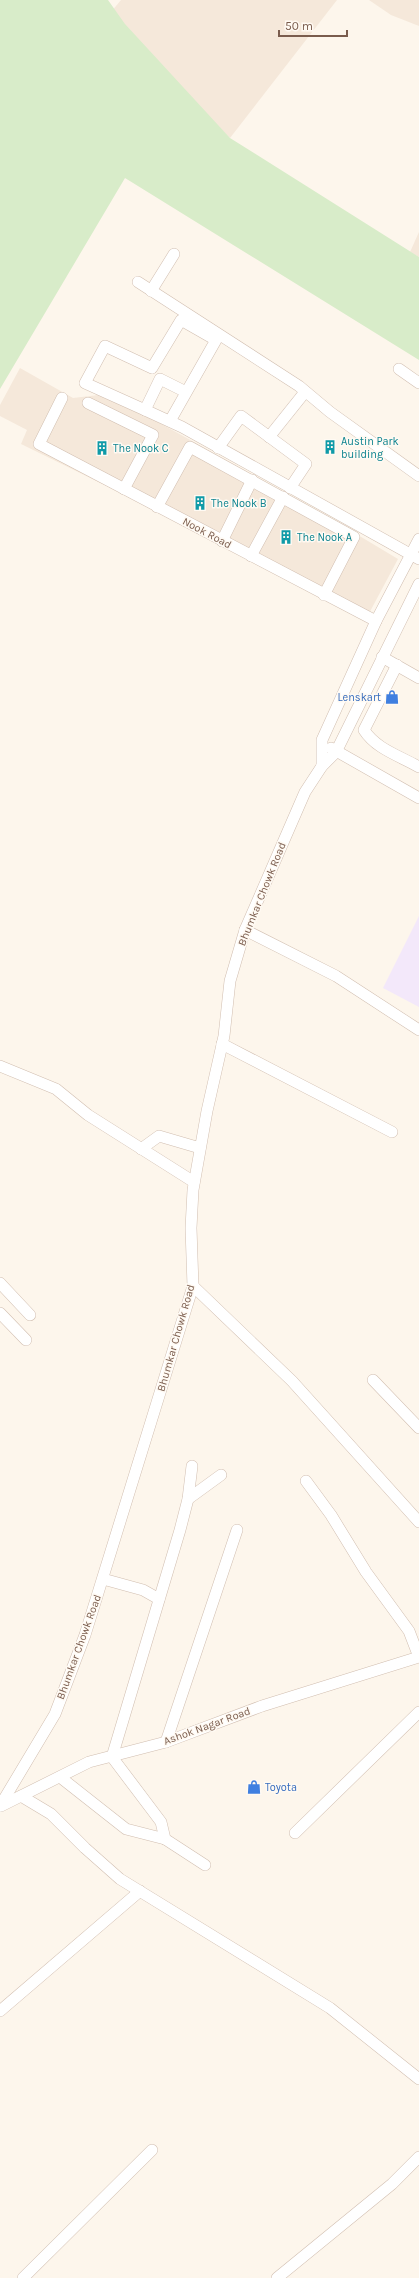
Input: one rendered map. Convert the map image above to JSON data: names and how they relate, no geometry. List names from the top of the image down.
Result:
{
  "streets": {
    "street": ["Nook Road", "Bhumkar Chowk Road", "Ashok Nagar Road"]
  },
  "crossings": [
    ["Bhumkar Chowk Road", "Ashok Nagar Road"]
  ],
  "places": {
    "building": [
      "Austin Park building",
      "The Nook C",
      "The Nook B",
      "The Nook A"
    ],
    "shop": ["Lenskart", "Toyota"]
  },
  "scale_bar": "50 m"
}
